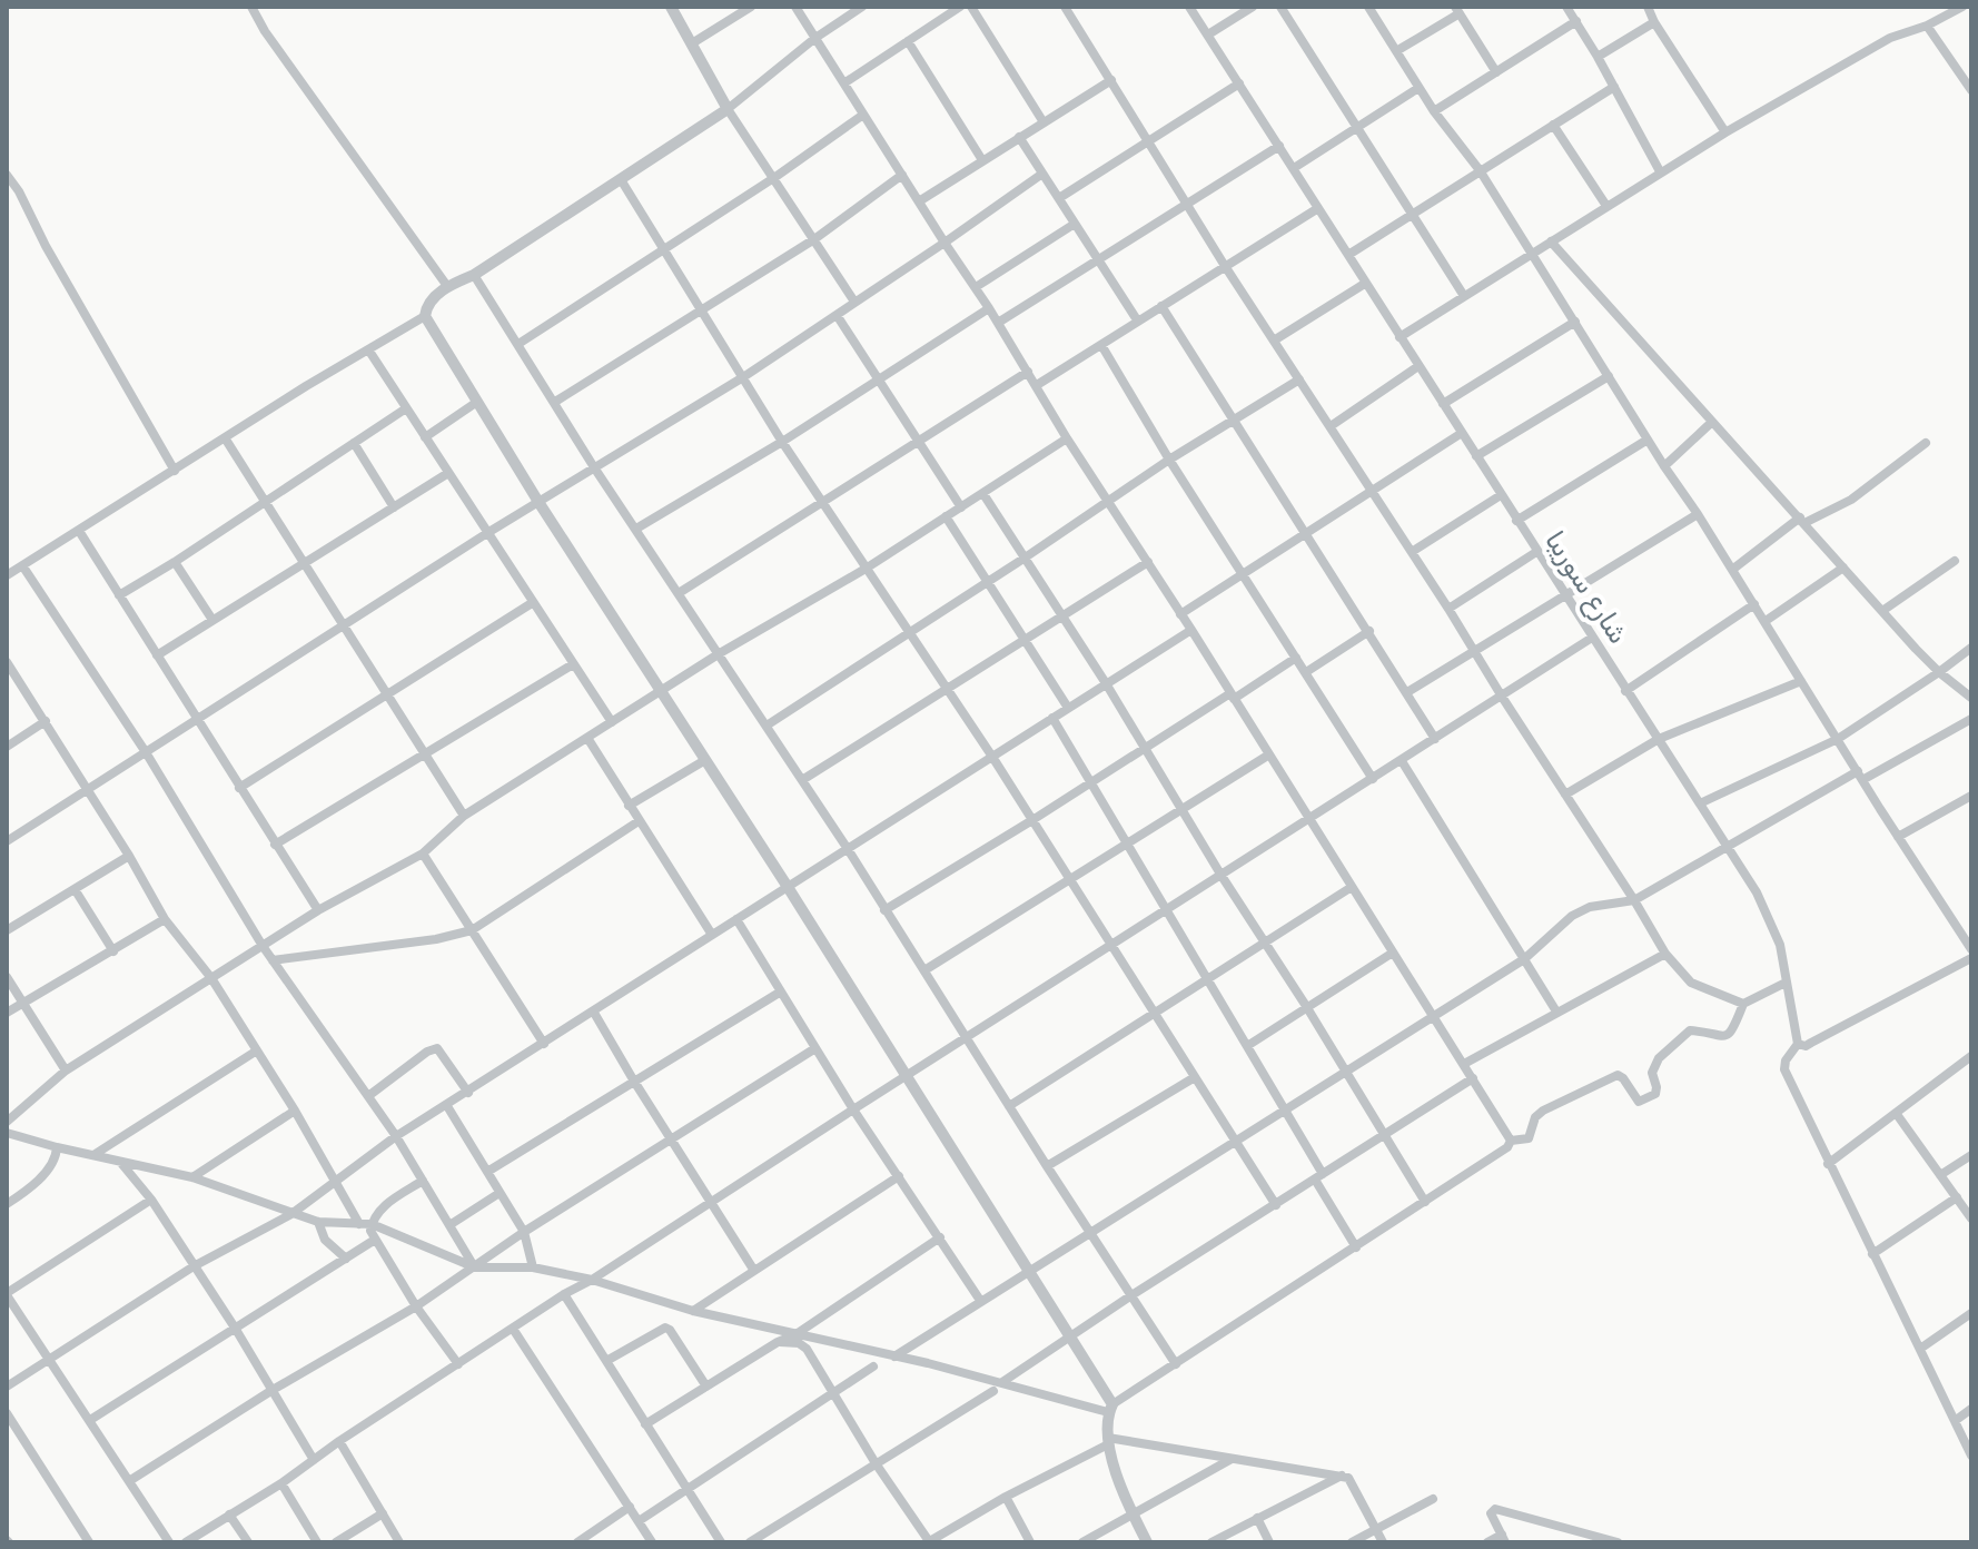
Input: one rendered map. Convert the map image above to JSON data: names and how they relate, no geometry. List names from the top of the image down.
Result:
{
  "streets": {
    "street": ["شارع سوريبا"]
  }
}
